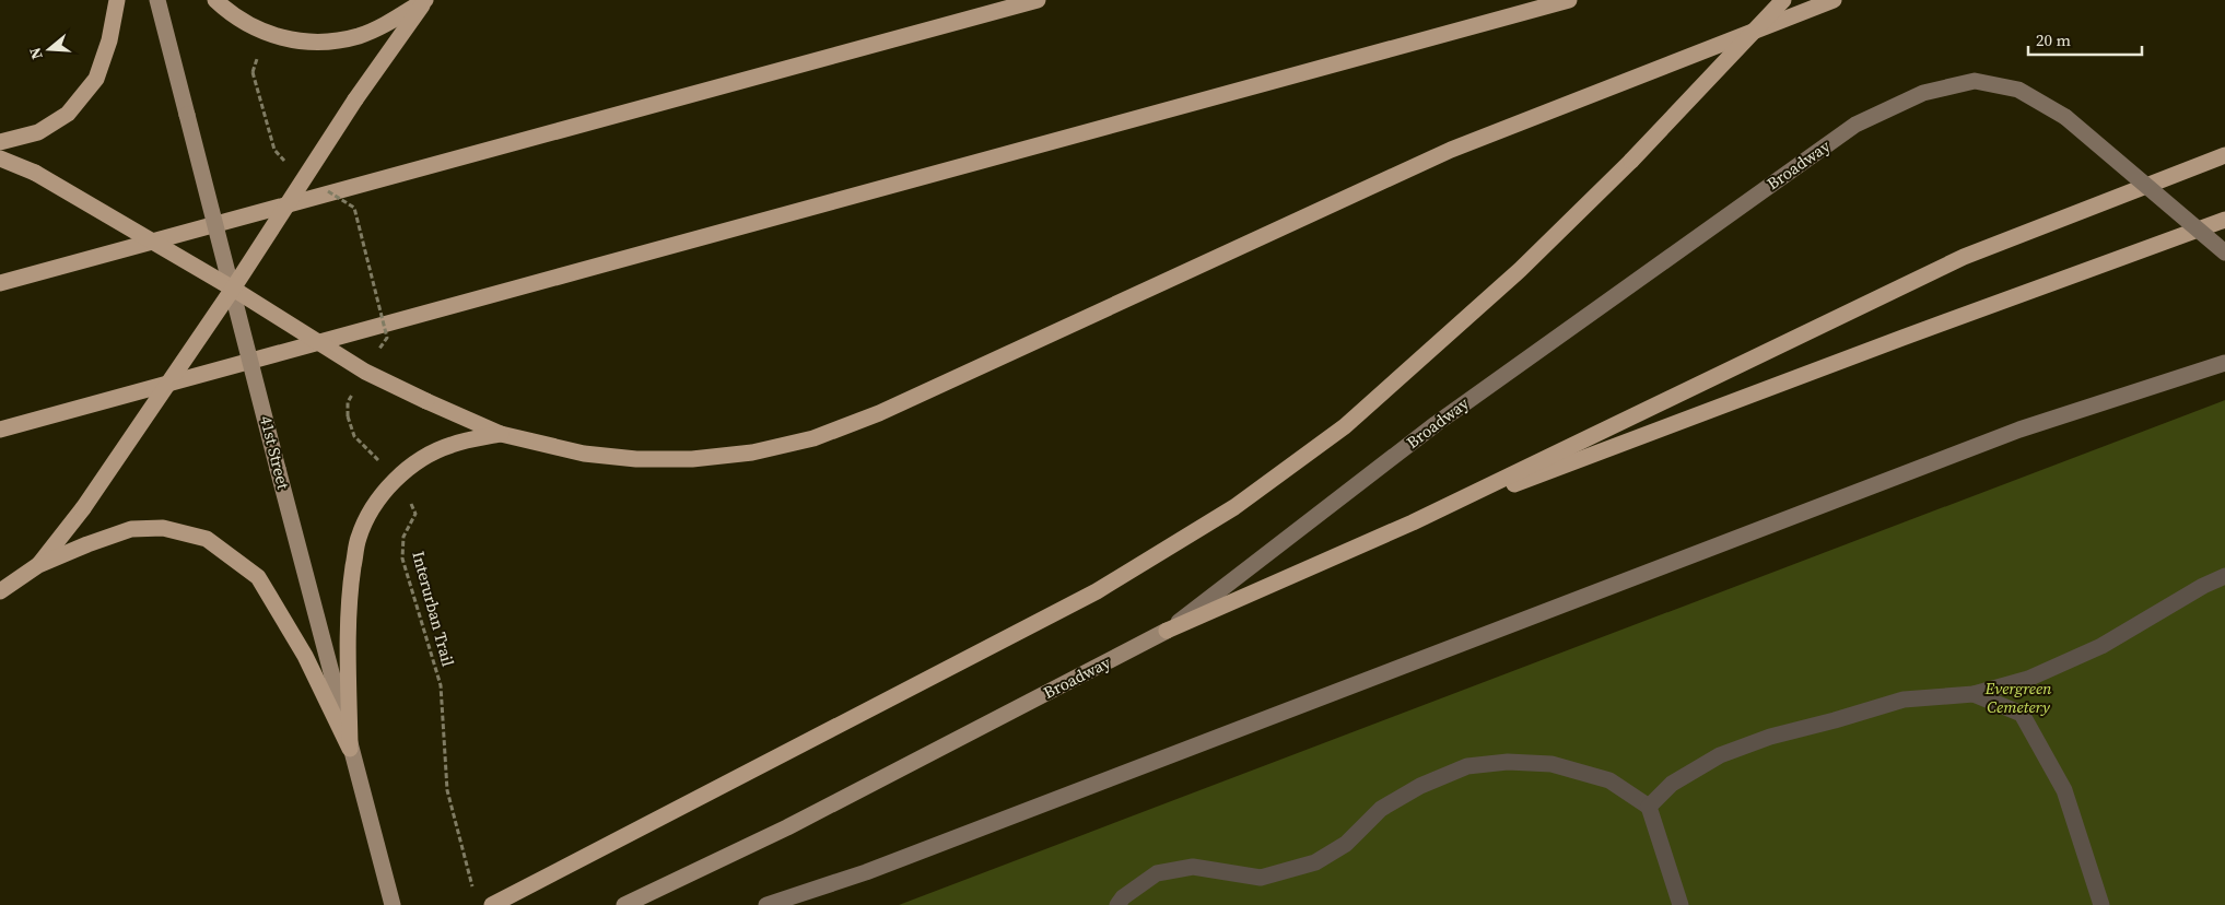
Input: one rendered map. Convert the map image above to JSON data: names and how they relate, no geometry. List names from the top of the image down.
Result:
{
  "streets": {
    "main road": ["Broadway", "41st Street"],
    "path": ["Interurban Trail"]
  },
  "parks": ["Evergreen Cemetery"],
  "scale_bar": "20 m",
  "north": "left"
}
